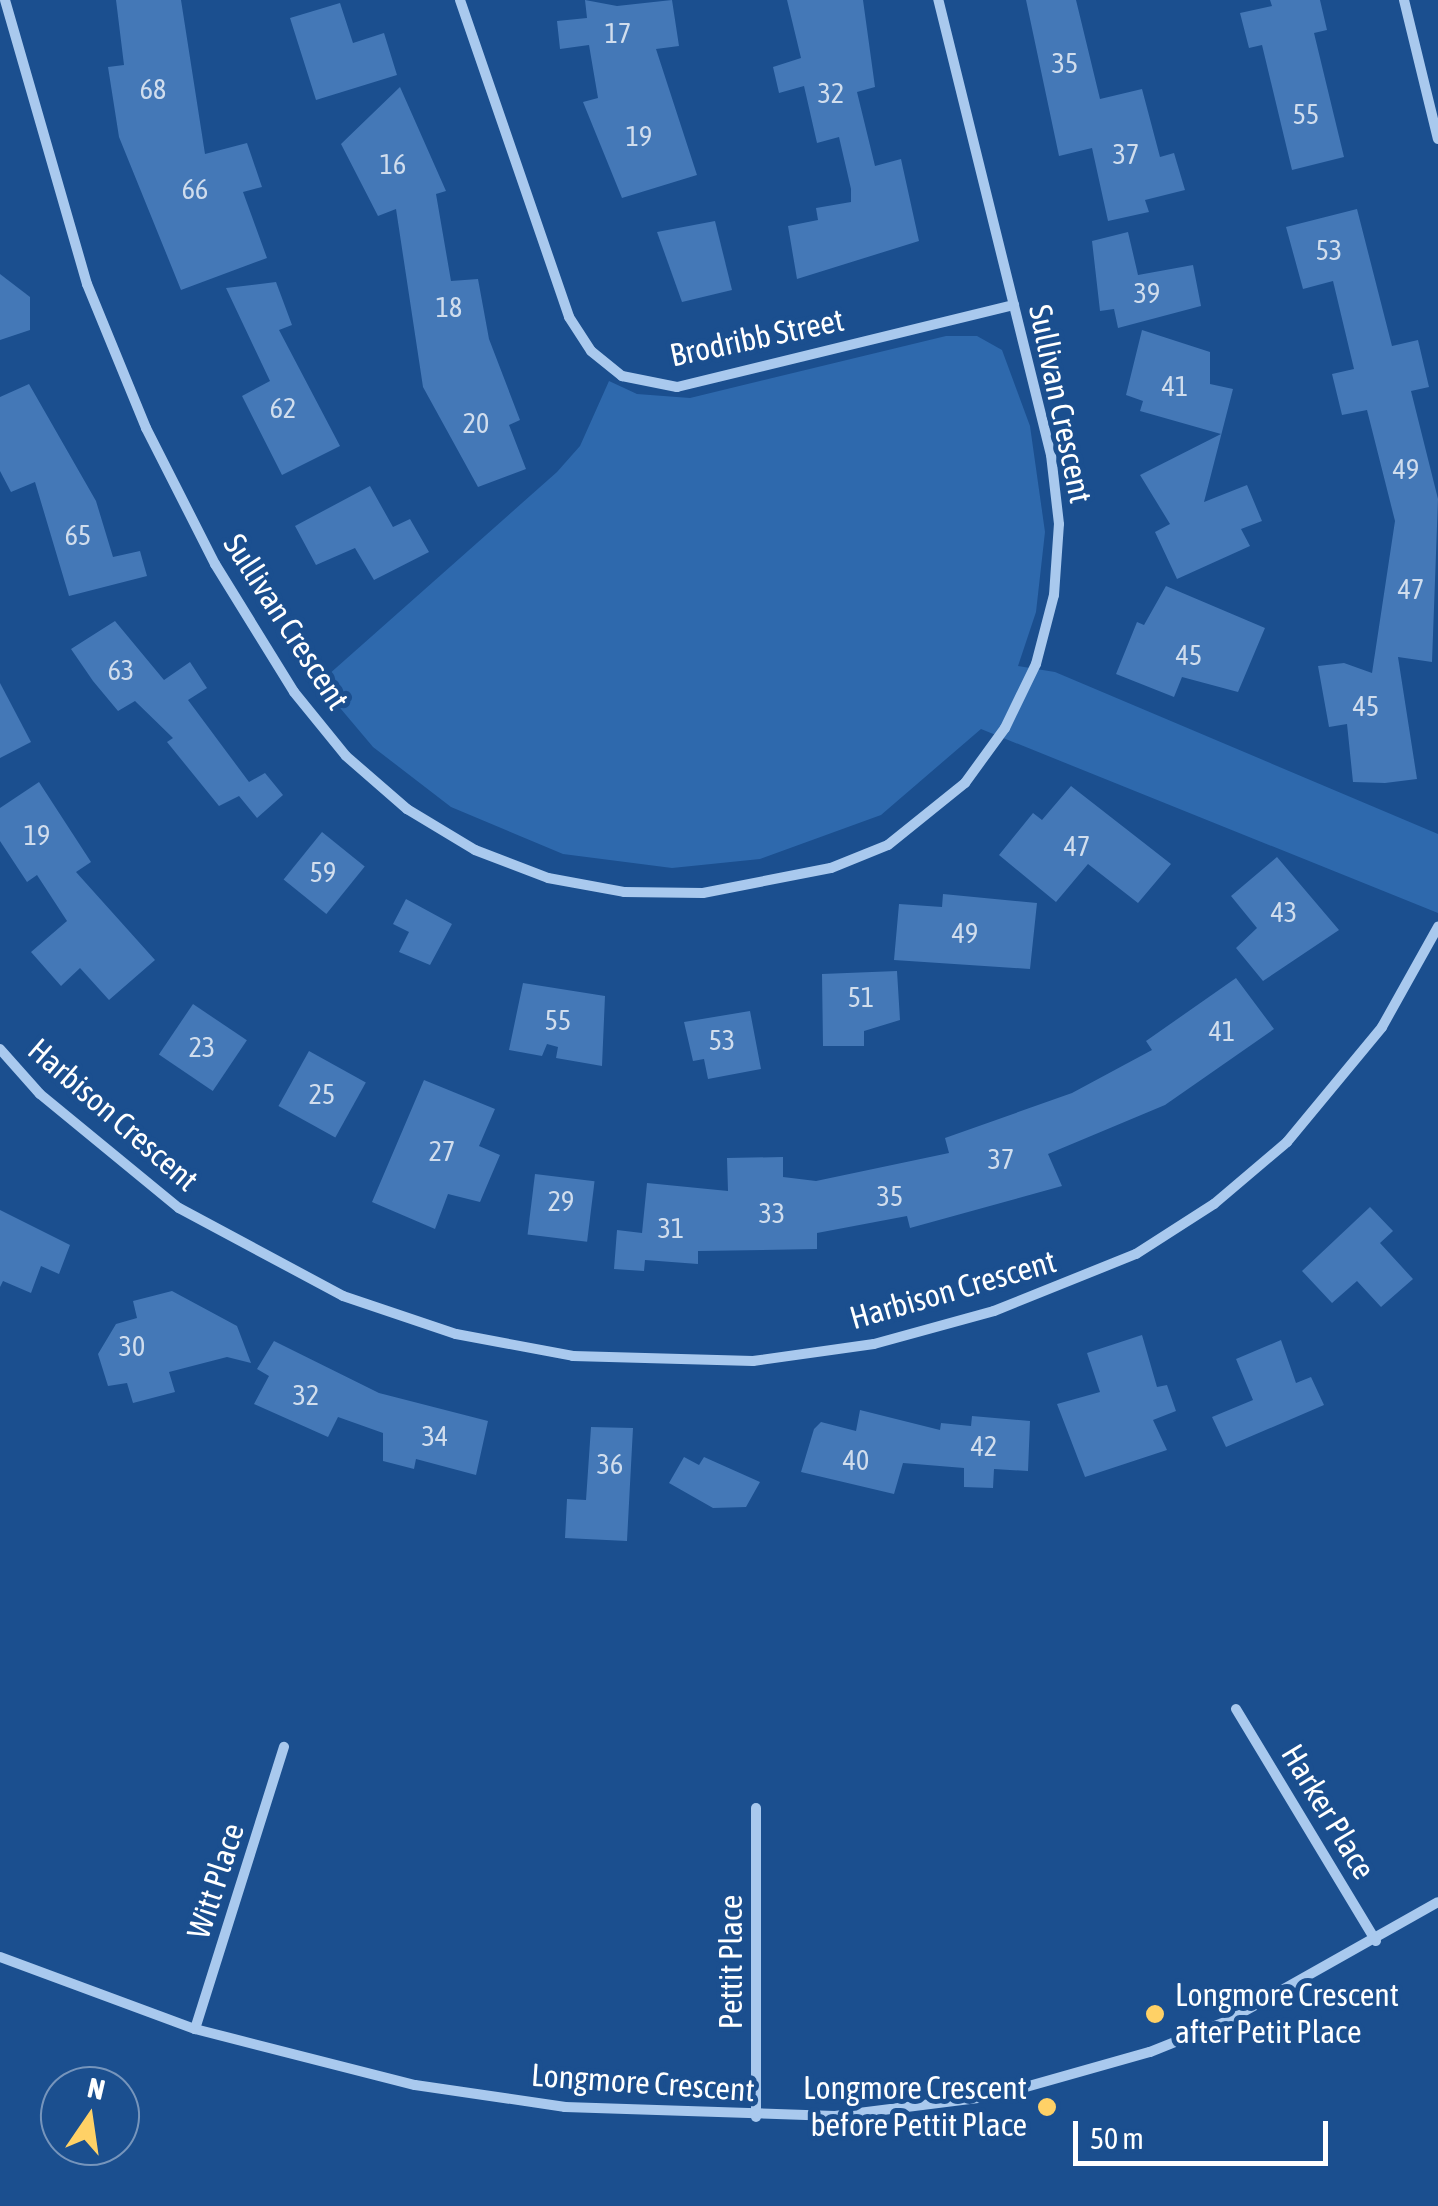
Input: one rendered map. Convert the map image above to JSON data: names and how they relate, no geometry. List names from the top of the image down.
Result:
{
  "streets": {
    "street": [
      "Brodribb Street",
      "Sullivan Crescent",
      "Harbison Crescent",
      "Harker Place",
      "Witt Place",
      "Pettit Place",
      "Longmore Crescent"
    ]
  },
  "crossings": [
    ["Brodribb Street", "Sullivan Crescent"],
    ["Harker Place", "Longmore Crescent"],
    ["Witt Place", "Longmore Crescent"],
    ["Pettit Place", "Longmore Crescent"]
  ],
  "places": ["Longmore Crescent after Petit Place", "Longmore Crescent before Pettit Place"],
  "house_numbers": [
    "17",
    "35",
    "68",
    "32",
    "55",
    "19",
    "37",
    "16",
    "66",
    "53",
    "39",
    "18",
    "41",
    "62",
    "20",
    "49",
    "65",
    "47",
    "45",
    "63",
    "45",
    "19",
    "47",
    "59",
    "43",
    "49",
    "51",
    "55",
    "41",
    "53",
    "23",
    "25",
    "27",
    "37",
    "35",
    "29",
    "33",
    "31",
    "30",
    "32",
    "34",
    "42",
    "40",
    "36"
  ],
  "scale_bar": "50 m",
  "north": "top"
}
